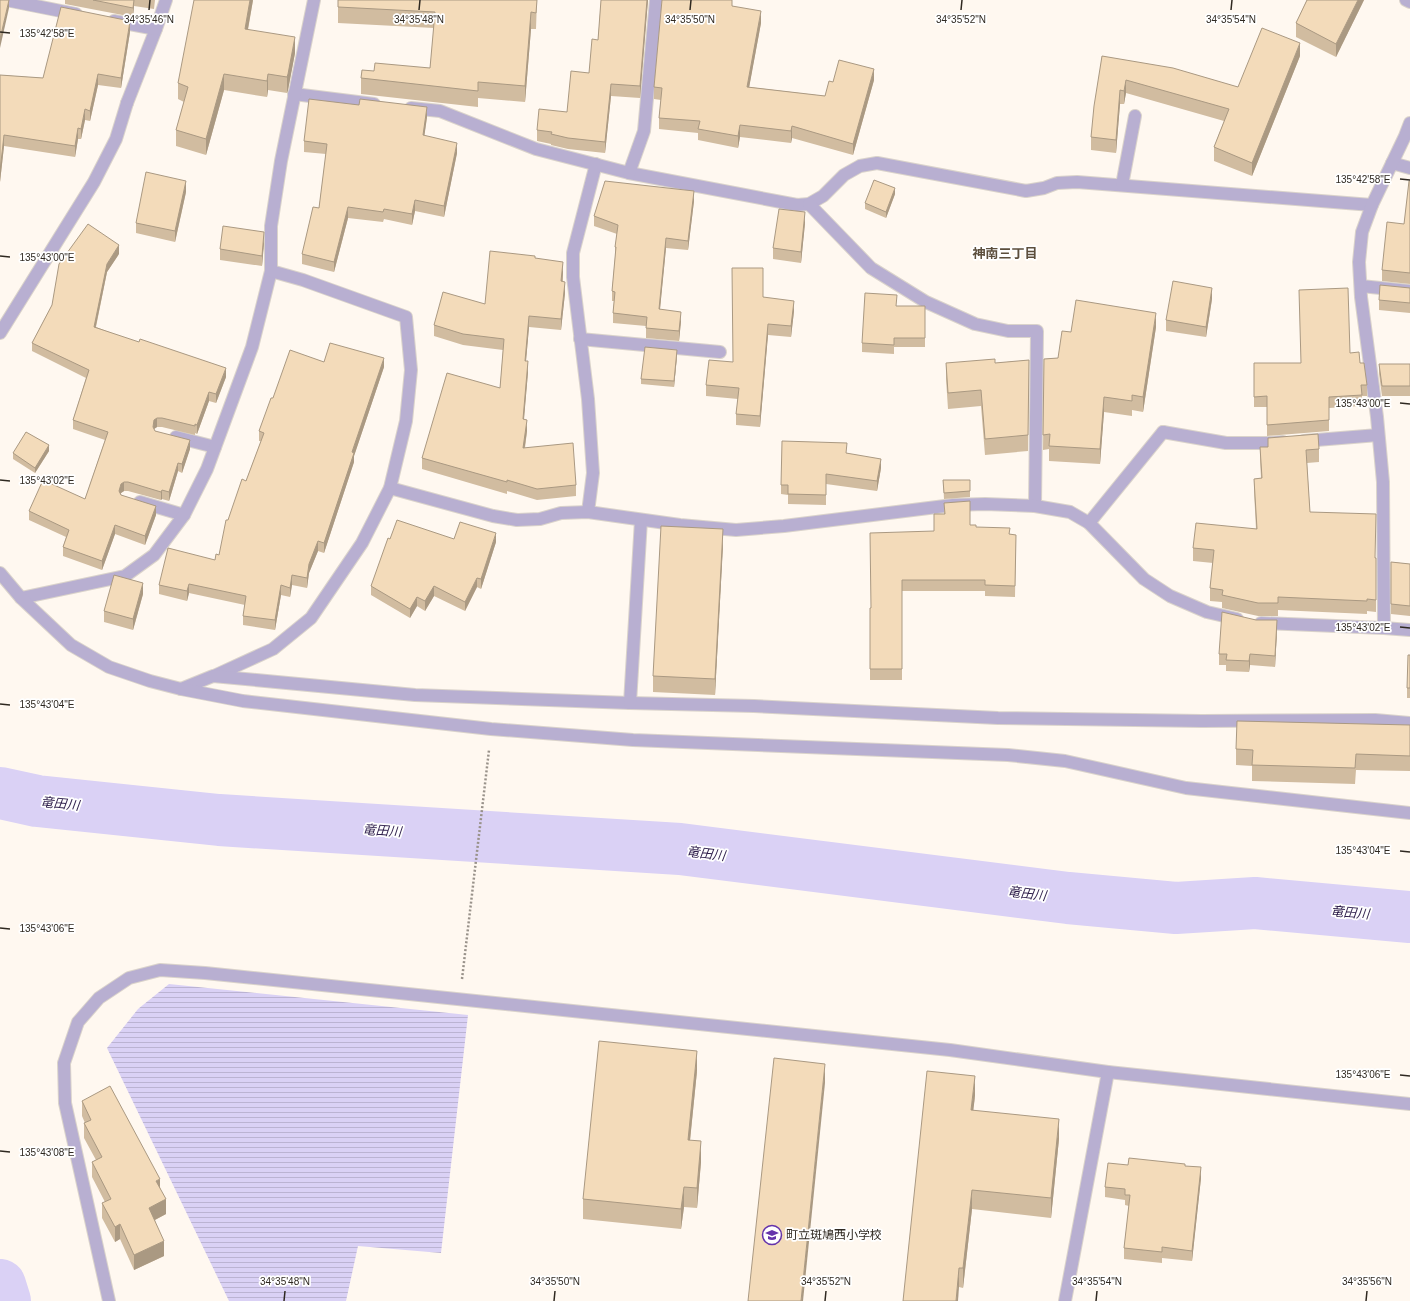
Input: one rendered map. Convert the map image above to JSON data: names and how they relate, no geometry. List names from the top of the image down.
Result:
{
  "districts": ["神南三丁目"],
  "water": ["竜田川"],
  "places": {
    "school or university": ["町立斑鳩西小学校"]
  },
  "coordinates": [
    "34°35'46\"N",
    "34°35'48\"N",
    "34°35'50\"N",
    "34°35'52\"N",
    "34°35'54\"N",
    "135°42'58\"E",
    "135°43'00\"E",
    "135°43'02\"E",
    "135°43'04\"E",
    "135°43'06\"E",
    "135°43'08\"E",
    "34°35'56\"N"
  ]
}
